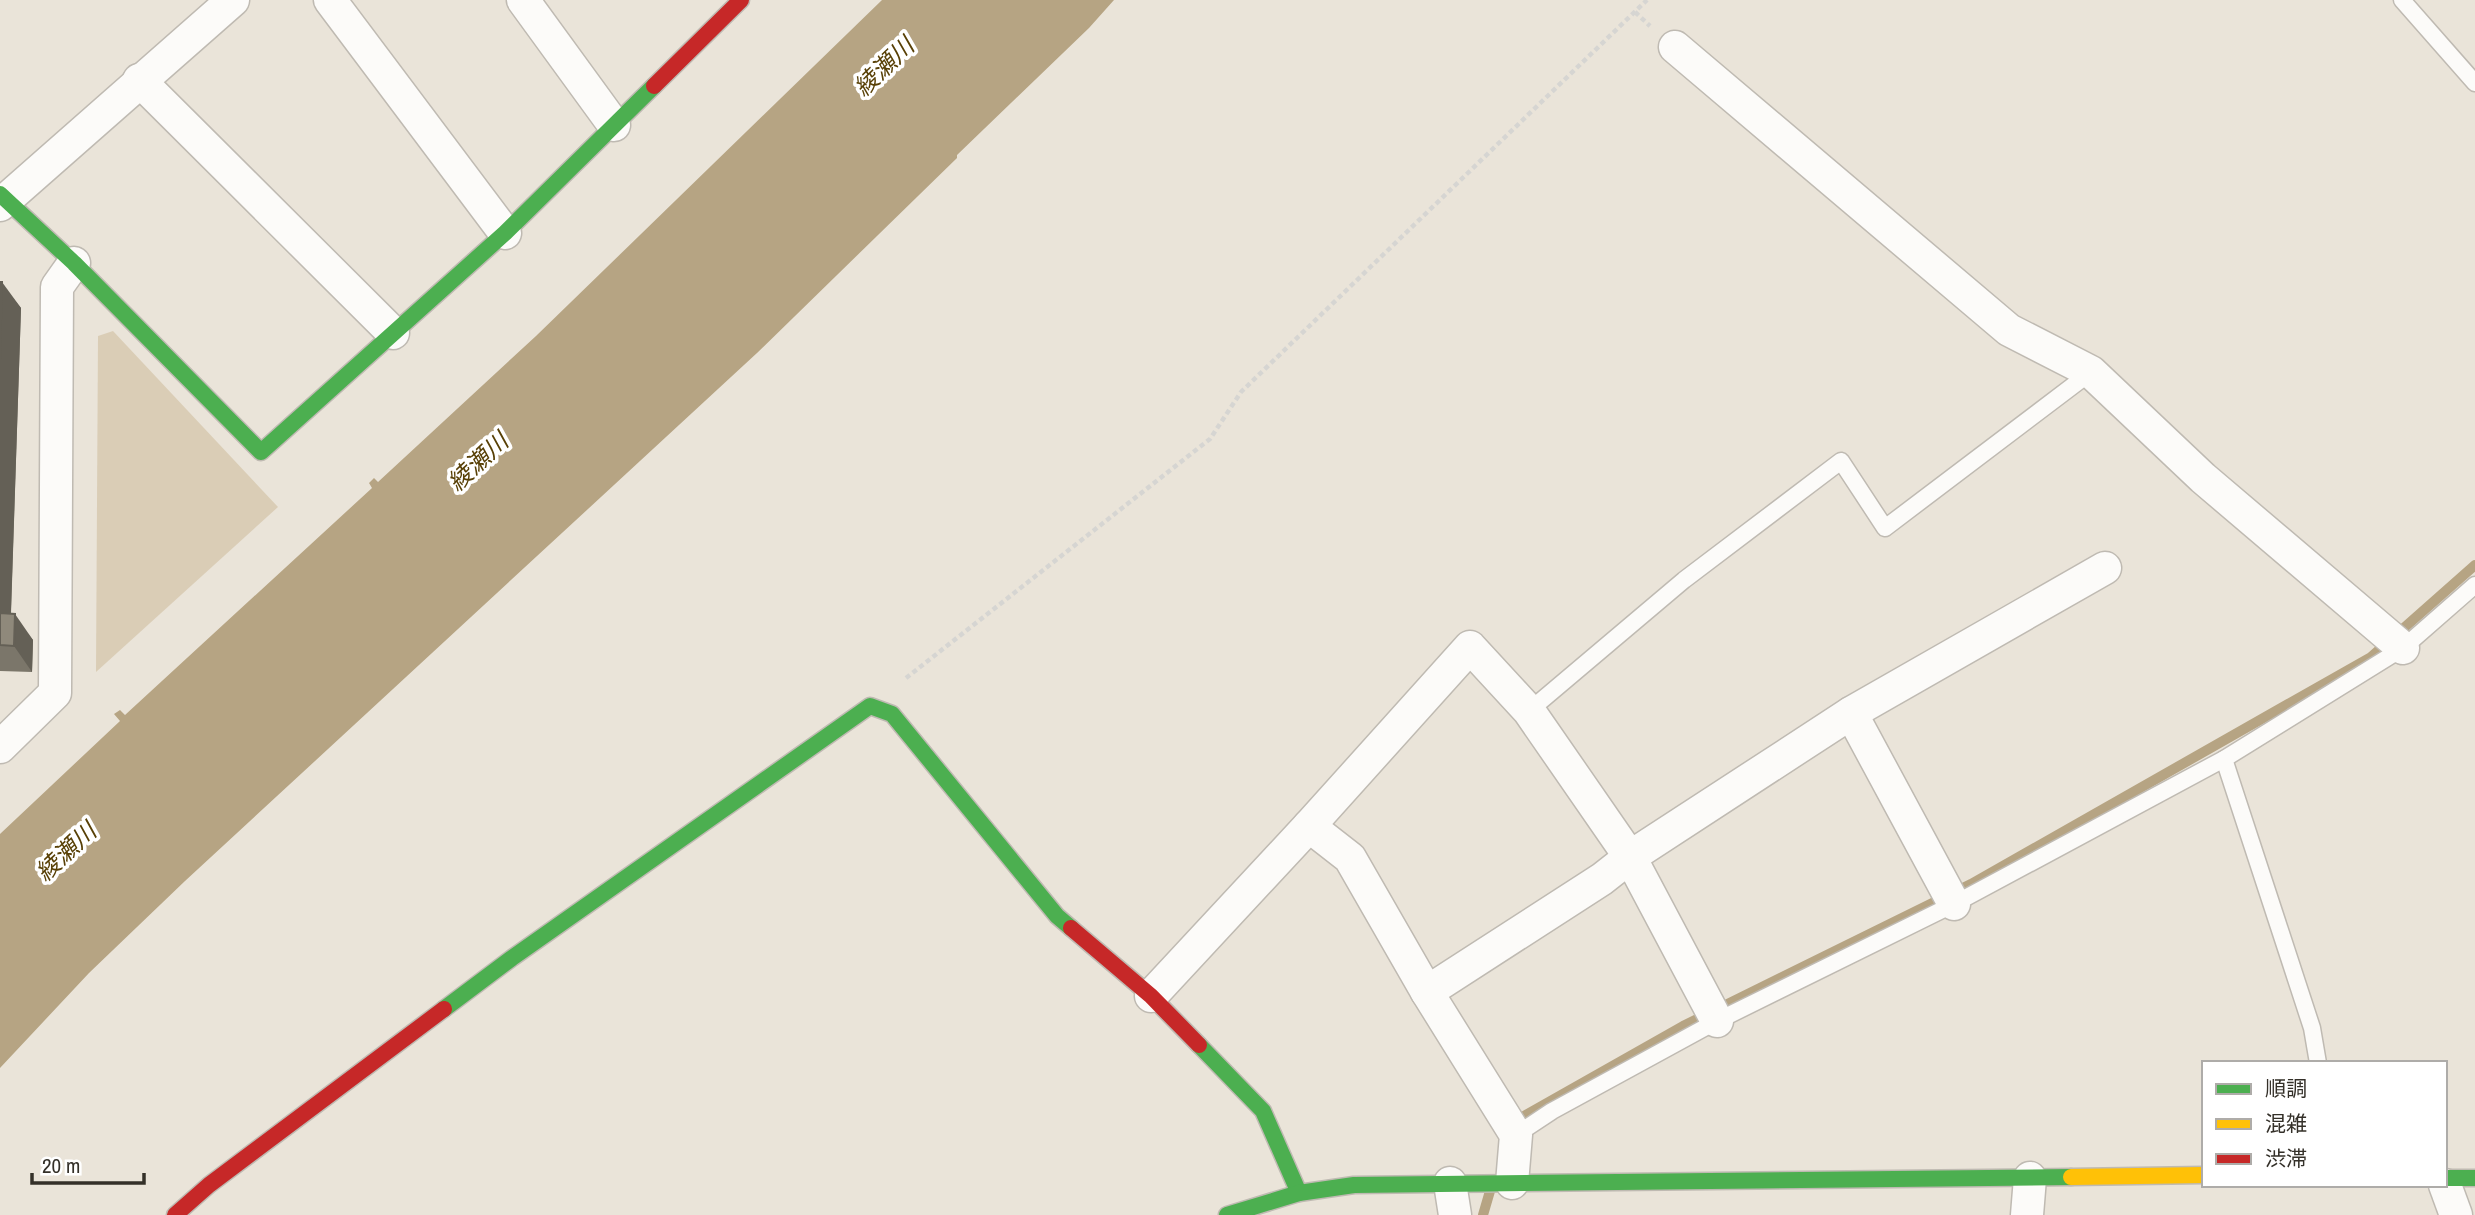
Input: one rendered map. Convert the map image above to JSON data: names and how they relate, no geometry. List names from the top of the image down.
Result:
{
  "water": ["綾瀬川"],
  "legend": ["順調", "混雑", "渋滞"],
  "scale_bar": "20 m"
}
